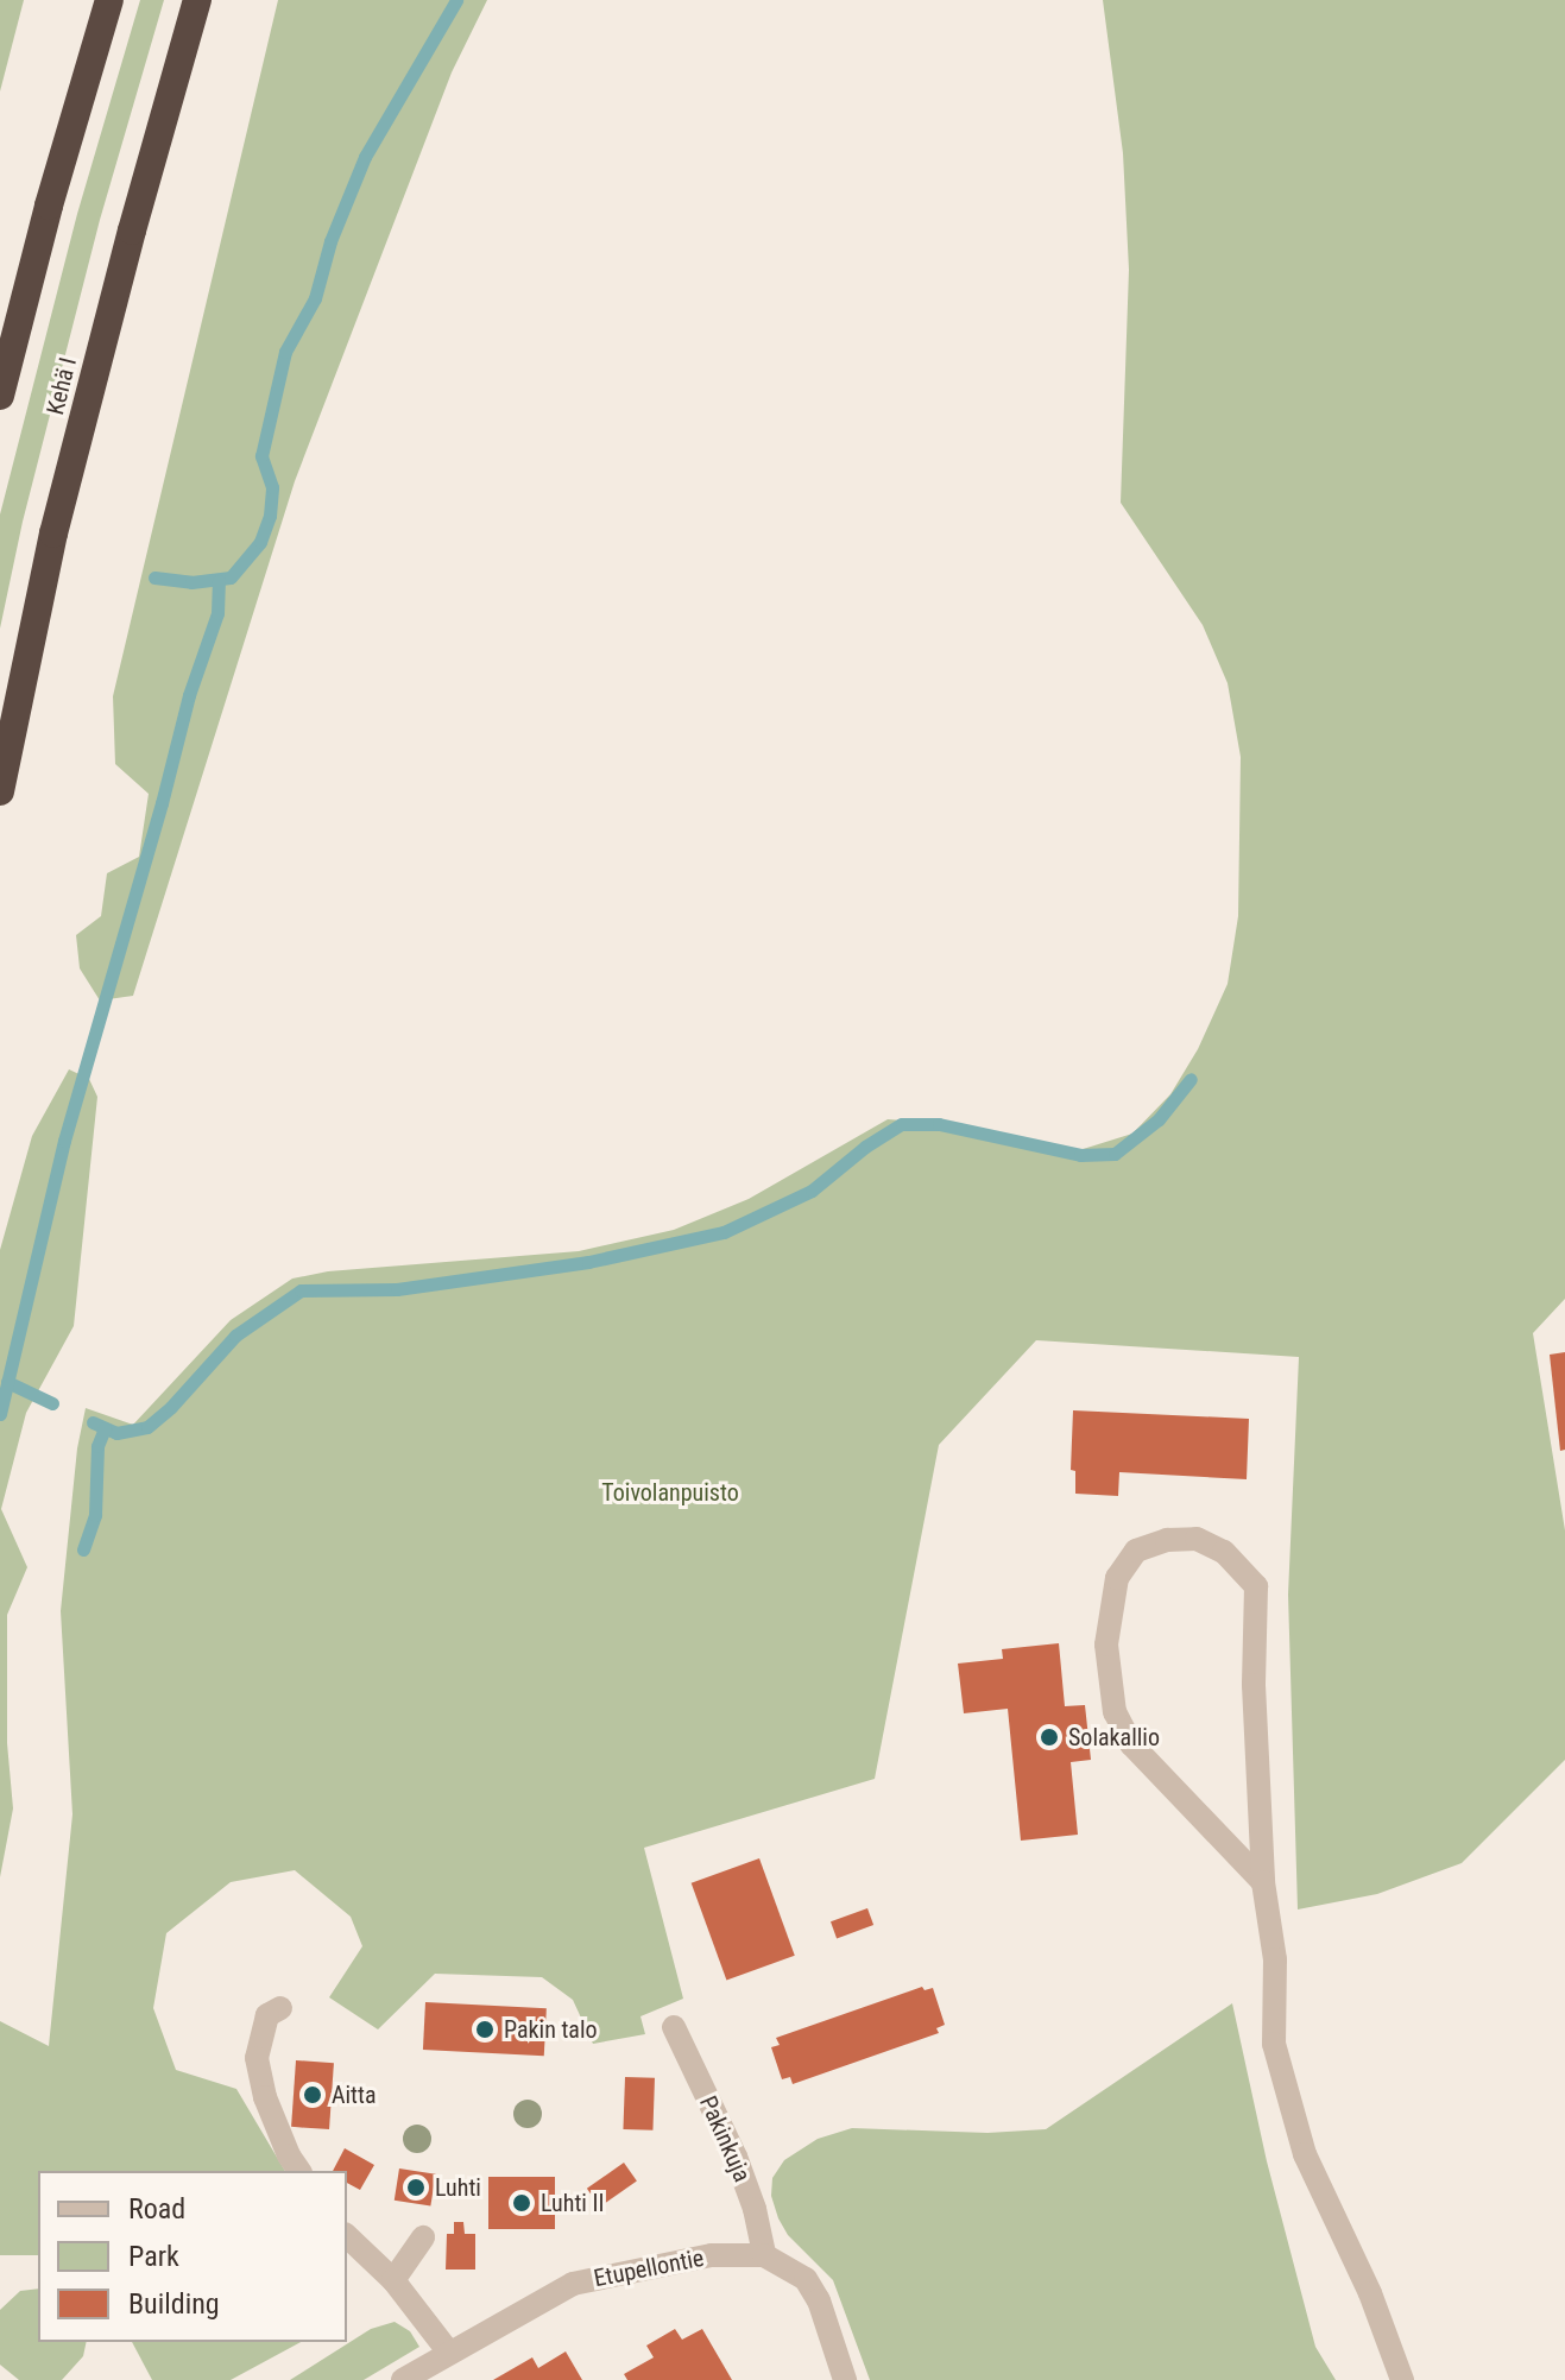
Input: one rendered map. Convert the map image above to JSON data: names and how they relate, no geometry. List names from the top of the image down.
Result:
{
  "streets": {
    "highway": ["Kehä I"],
    "street": ["Pakinkuja", "Etupellontie"]
  },
  "crossings": [
    ["Pakinkuja", "Etupellontie"]
  ],
  "parks": ["Toivolanpuisto"],
  "places": [
    "Solakallio",
    "Pakin talo",
    "Aitta",
    "Luhti",
    "Luhti II"
  ],
  "legend": ["Road", "Park", "Building"]
}
